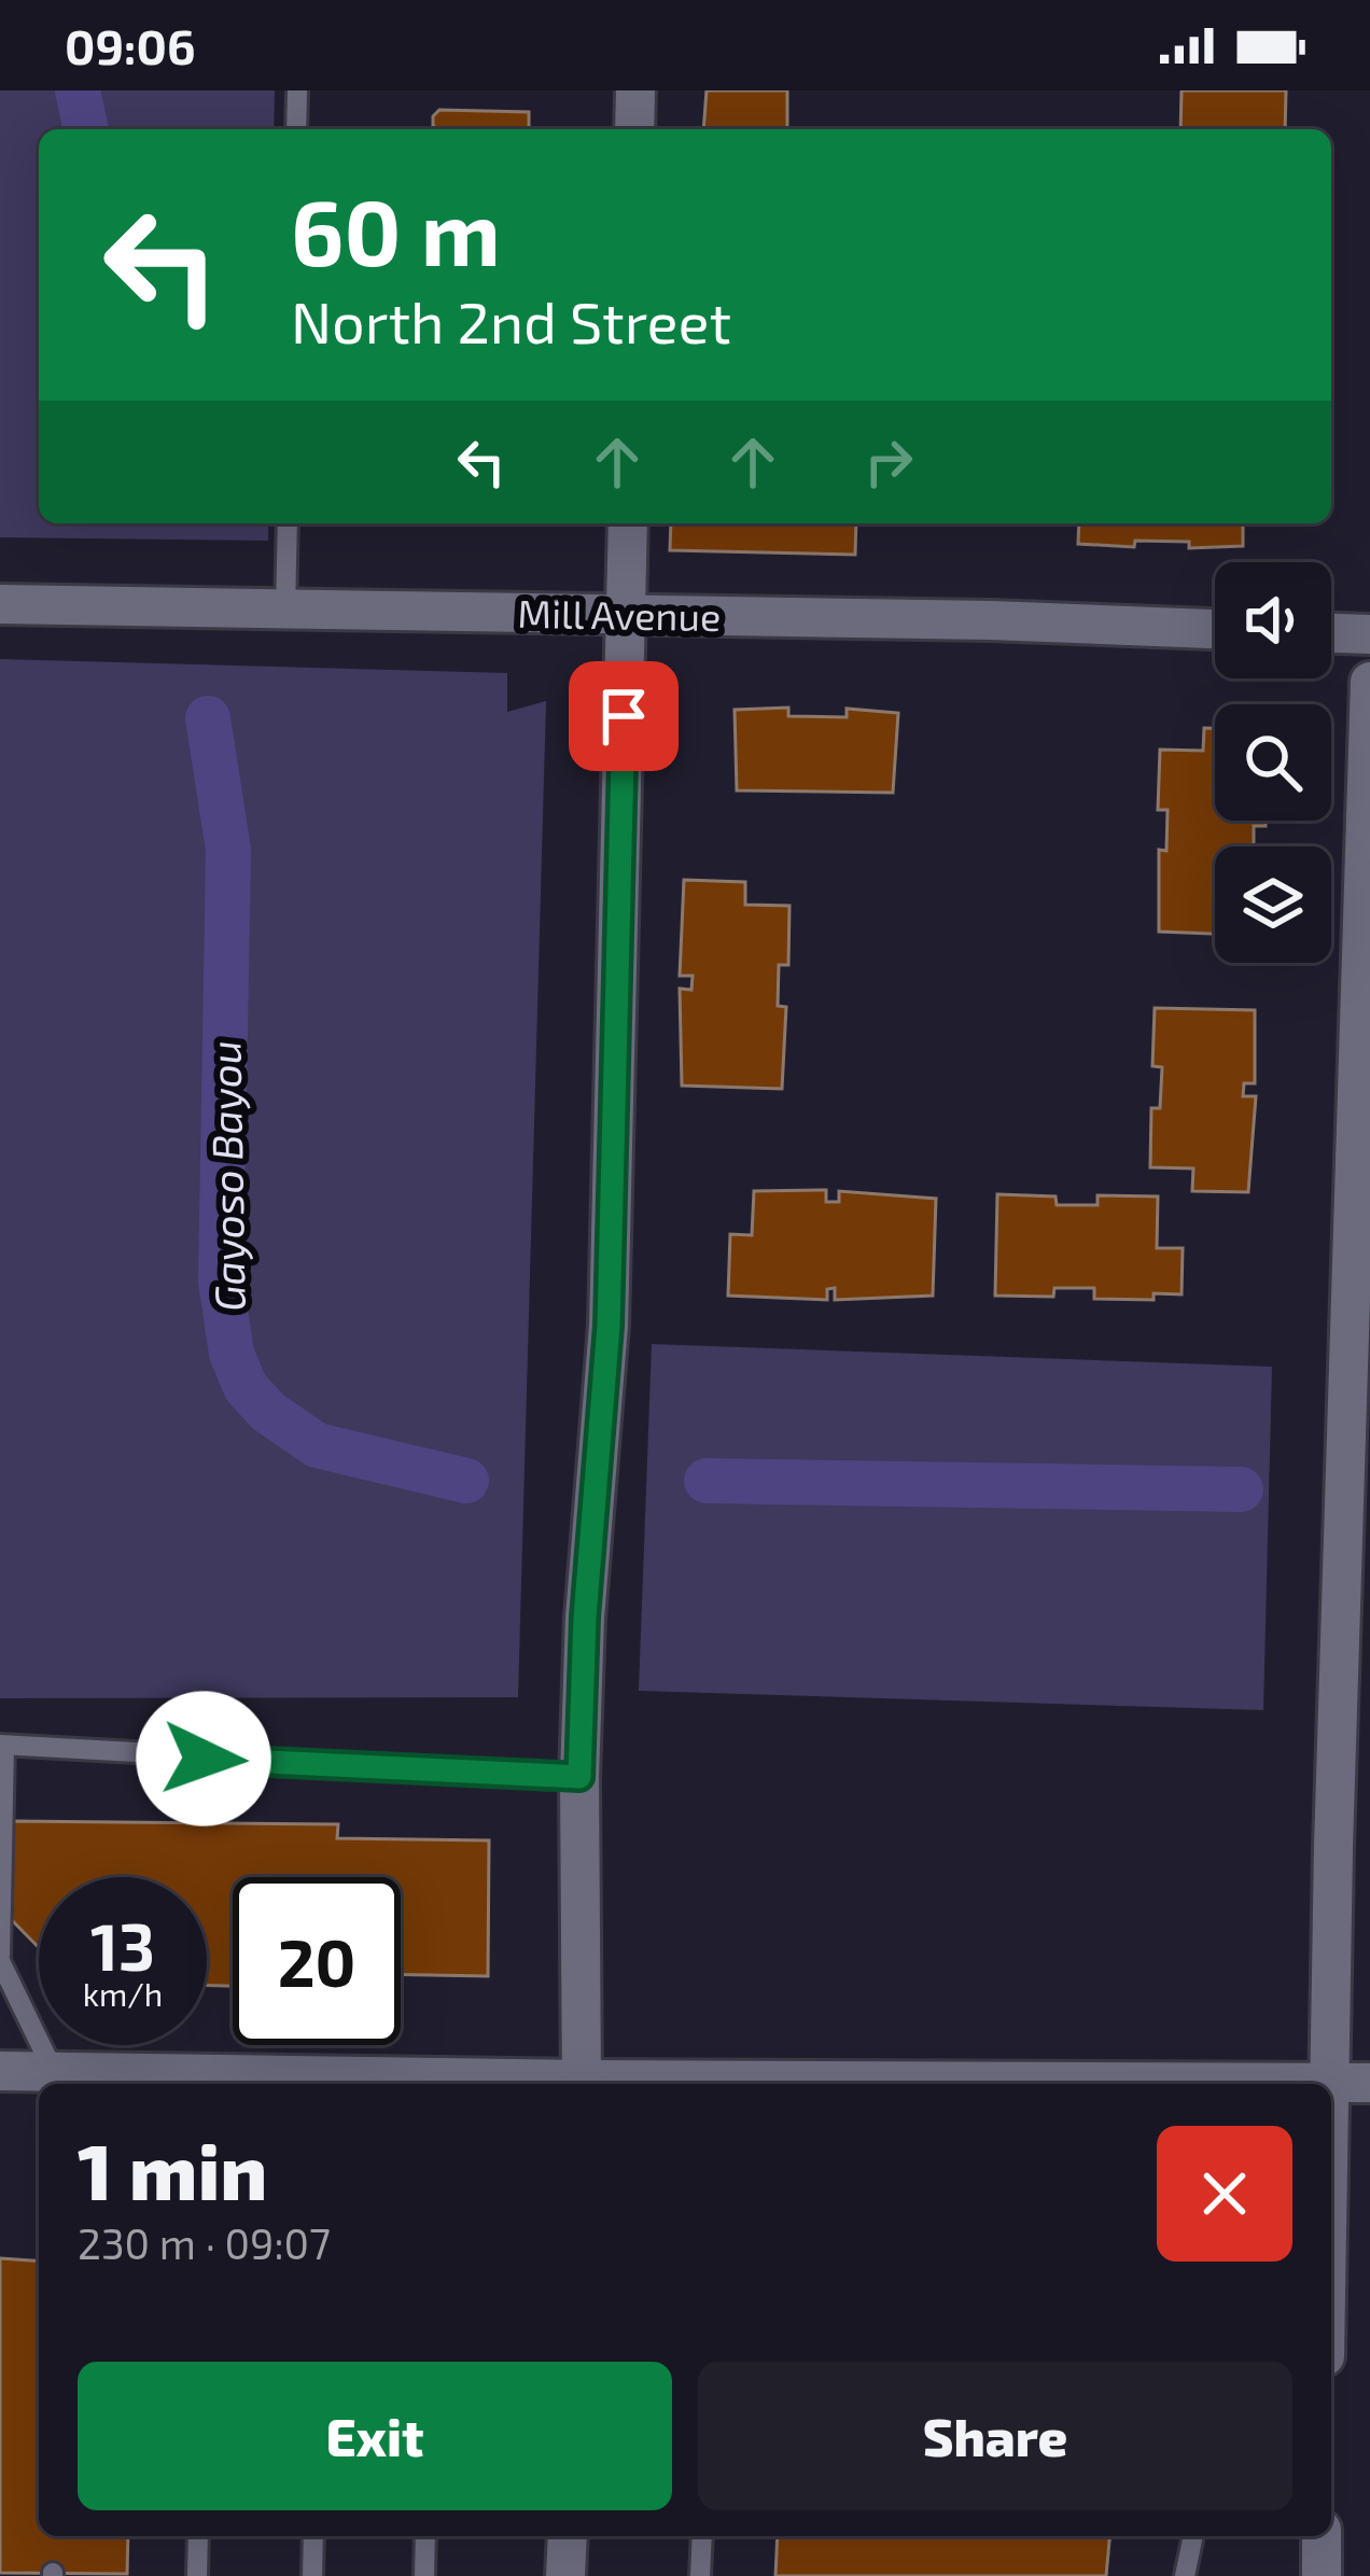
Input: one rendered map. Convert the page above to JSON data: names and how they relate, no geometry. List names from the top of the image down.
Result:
{
  "streets": {
    "street": ["Mill Avenue"]
  },
  "water": ["Gayoso Bayou"],
  "page": {
    "status": "09:06",
    "turn": ["60 m", "North 2nd Street"],
    "speed": "13 km/h",
    "limit": "20",
    "heading": ["1 min", "230 m · 09:07"],
    "buttons": ["Exit", "Share"]
  }
}
